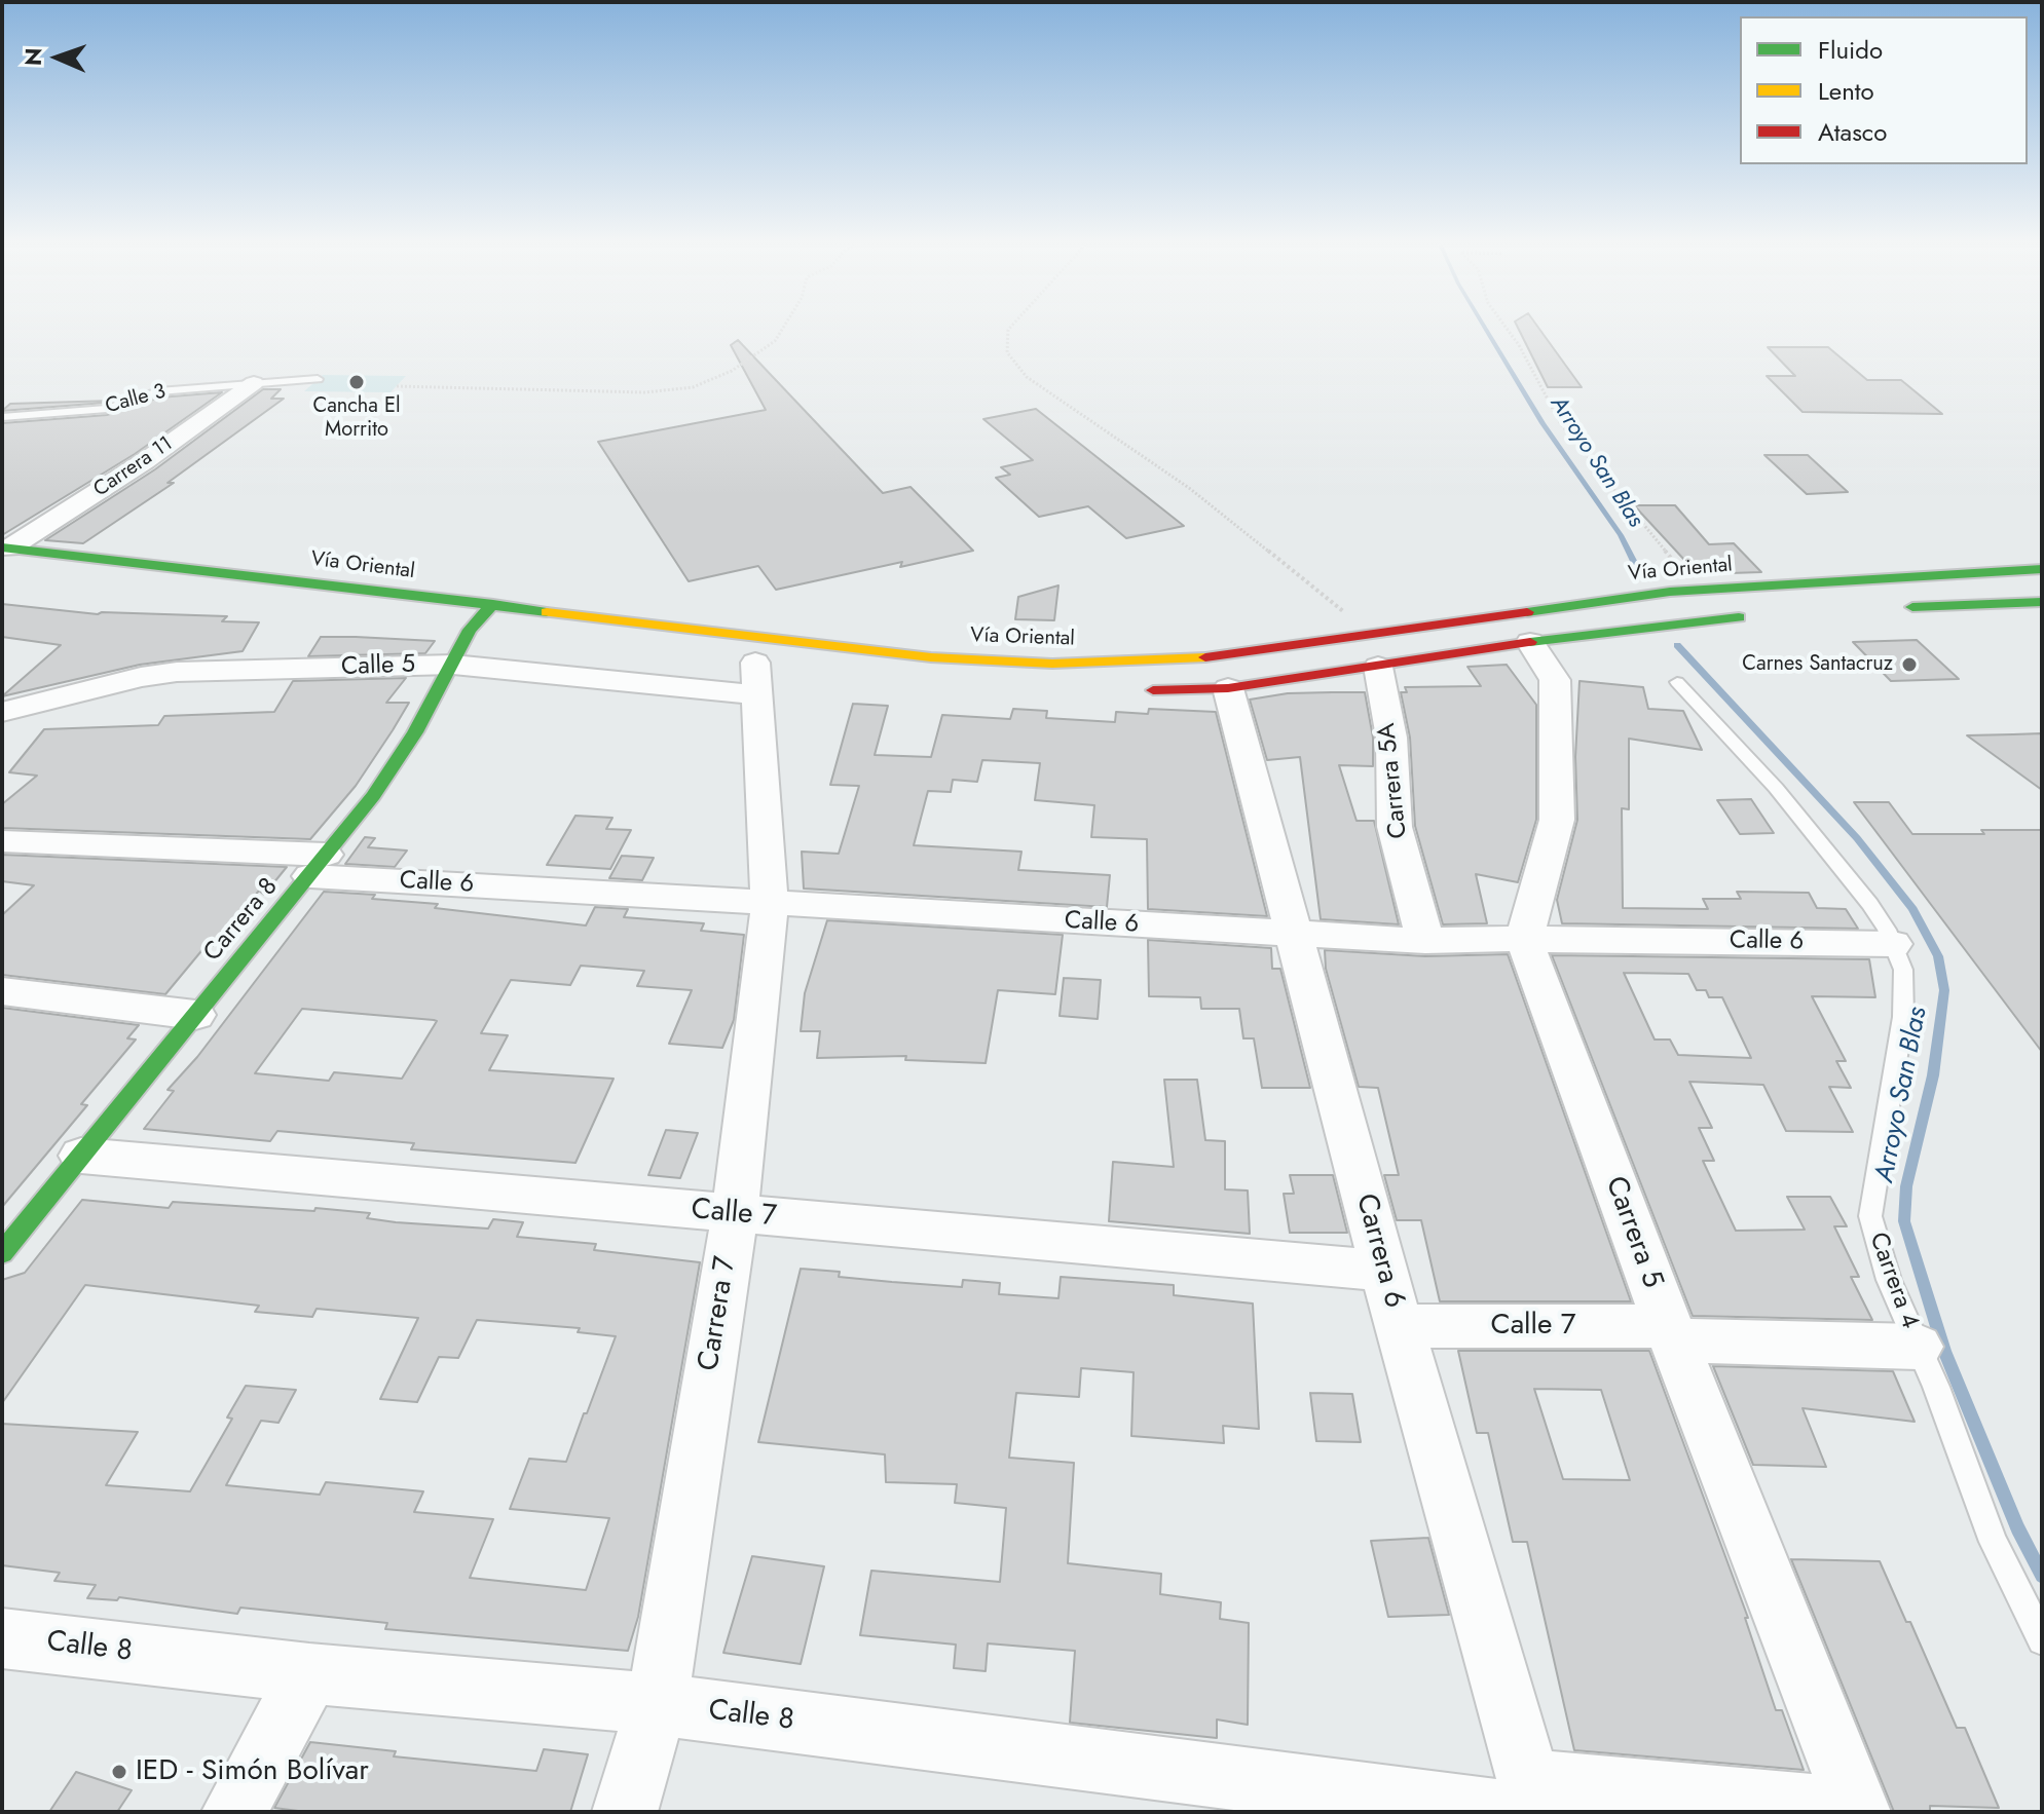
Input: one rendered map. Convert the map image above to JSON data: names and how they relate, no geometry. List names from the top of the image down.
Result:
{
  "streets": {
    "main road": ["Vía Oriental", "Carrera 8"],
    "street": [
      "Carrera 11",
      "Calle 5",
      "Carrera 5A",
      "Calle 6",
      "Calle 7",
      "Carrera 5",
      "Carrera 6",
      "Carrera 7",
      "Calle 8"
    ],
    "lane": ["Calle 3", "Carrera 4"]
  },
  "crossings": [
    ["Calle 3", "Carrera 11"],
    ["Carrera 11", "Vía Oriental"],
    ["Vía Oriental", "Carrera 5A"],
    ["Vía Oriental", "Carrera 8"],
    ["Vía Oriental", "Carrera 6"],
    ["Calle 5", "Carrera 8"],
    ["Calle 5", "Carrera 7"],
    ["Carrera 5A", "Calle 6"],
    ["Calle 6", "Carrera 8"],
    ["Calle 6", "Carrera 5"],
    ["Calle 6", "Carrera 6"],
    ["Calle 6", "Carrera 4"],
    ["Calle 6", "Carrera 7"],
    ["Carrera 8", "Calle 7"],
    ["Calle 7", "Carrera 5"],
    ["Calle 7", "Carrera 6"],
    ["Calle 7", "Carrera 4"],
    ["Calle 7", "Carrera 7"],
    ["Carrera 5", "Calle 8"],
    ["Carrera 6", "Calle 8"],
    ["Carrera 7", "Calle 8"]
  ],
  "water": ["Arroyo San Blas"],
  "places": ["Cancha El Morrito", "Carnes Santacruz", "IED - Simón Bolívar"],
  "legend": ["Fluido", "Lento", "Atasco"],
  "north": "left"
}
